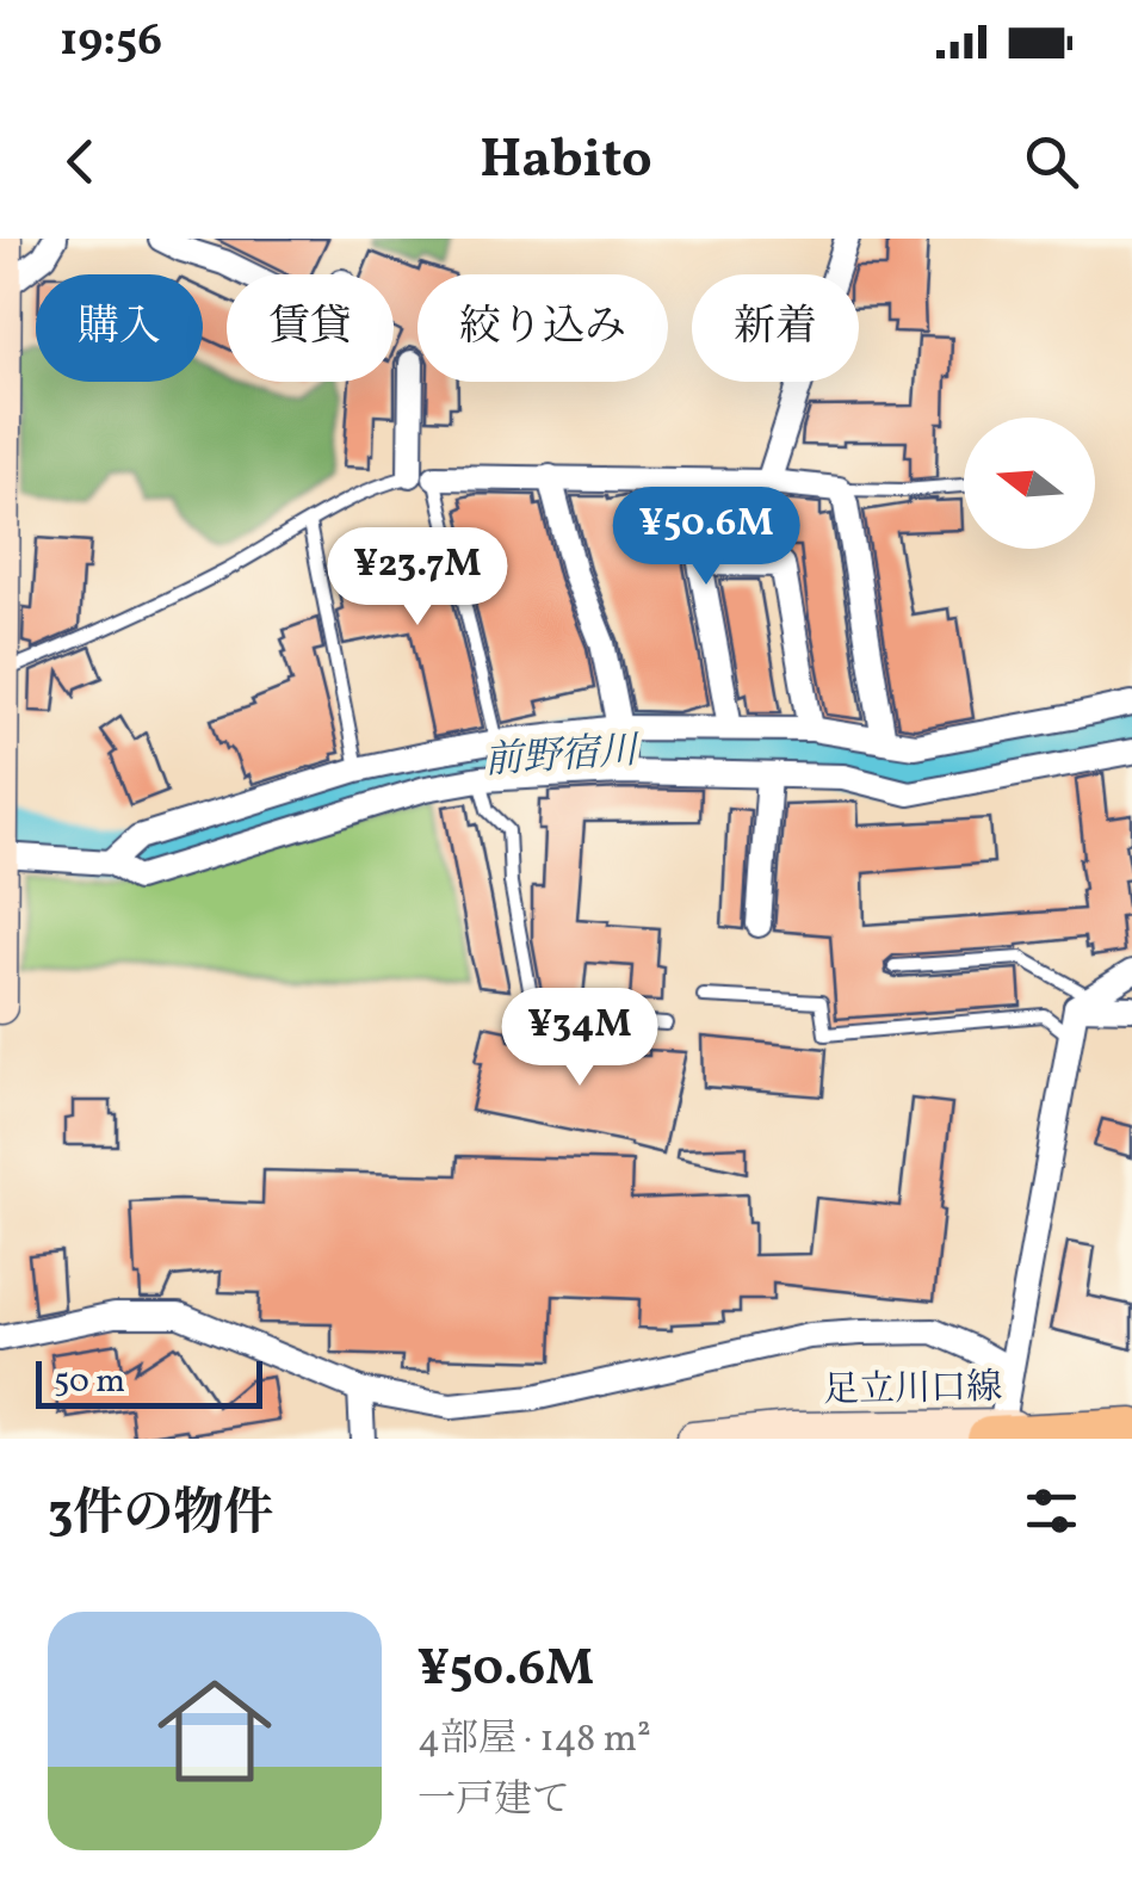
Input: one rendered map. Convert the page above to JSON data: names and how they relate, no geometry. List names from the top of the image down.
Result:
{
  "streets": {
    "main road": ["足立川口線"]
  },
  "water": ["前野宿川"],
  "scale_bar": "50 m",
  "north": "left",
  "page": {
    "status": "19:56",
    "header": "Habito",
    "chip": [
      "購入",
      "賃貸",
      "絞り込み",
      "新着"
    ],
    "price": ["¥50.6M", "¥23.7M", "¥34M"],
    "scale": "50 m",
    "heading": "3件の物件",
    "list": [
      {
        "name": "¥50.6M",
        "note": "4部屋 · 148 m² · 一戸建て"
      }
    ]
  }
}
